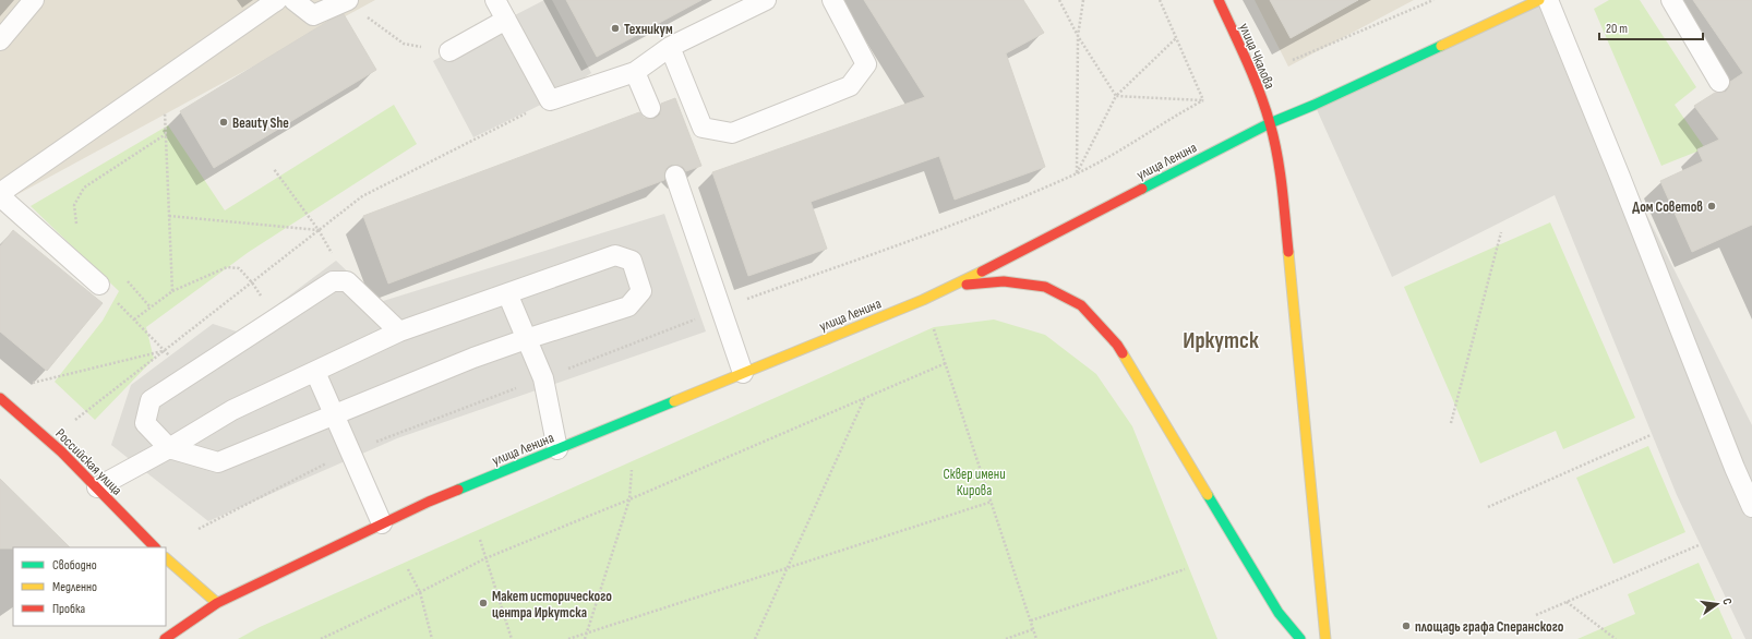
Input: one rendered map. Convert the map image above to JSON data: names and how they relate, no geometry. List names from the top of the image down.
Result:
{
  "streets": {
    "main road": ["улица Чкалова", "улица Ленина", "Российская улица"]
  },
  "crossings": [
    ["улица Чкалова", "улица Ленина"]
  ],
  "districts": ["Иркутск"],
  "parks": ["Сквер имени Кирова"],
  "places": [
    "Техникум",
    "Beauty She",
    "Дом Советов",
    "Макет исторического центра Иркутска",
    "площадь графа Сперанского"
  ],
  "legend": ["Свободно", "Медленно", "Пробка"],
  "scale_bar": "20 m",
  "north": "right"
}
